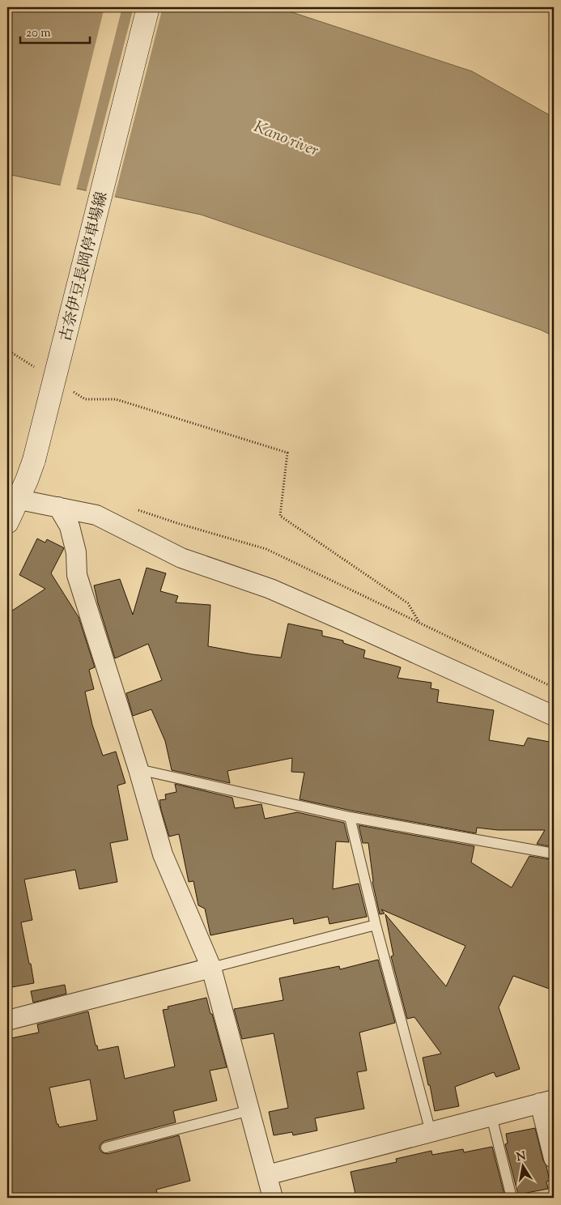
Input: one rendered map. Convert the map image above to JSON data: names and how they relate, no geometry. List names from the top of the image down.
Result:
{
  "streets": {
    "main road": ["古奈伊豆長岡停車場線"]
  },
  "water": ["Kano river"],
  "scale_bar": "20 m",
  "north": "top"
}
